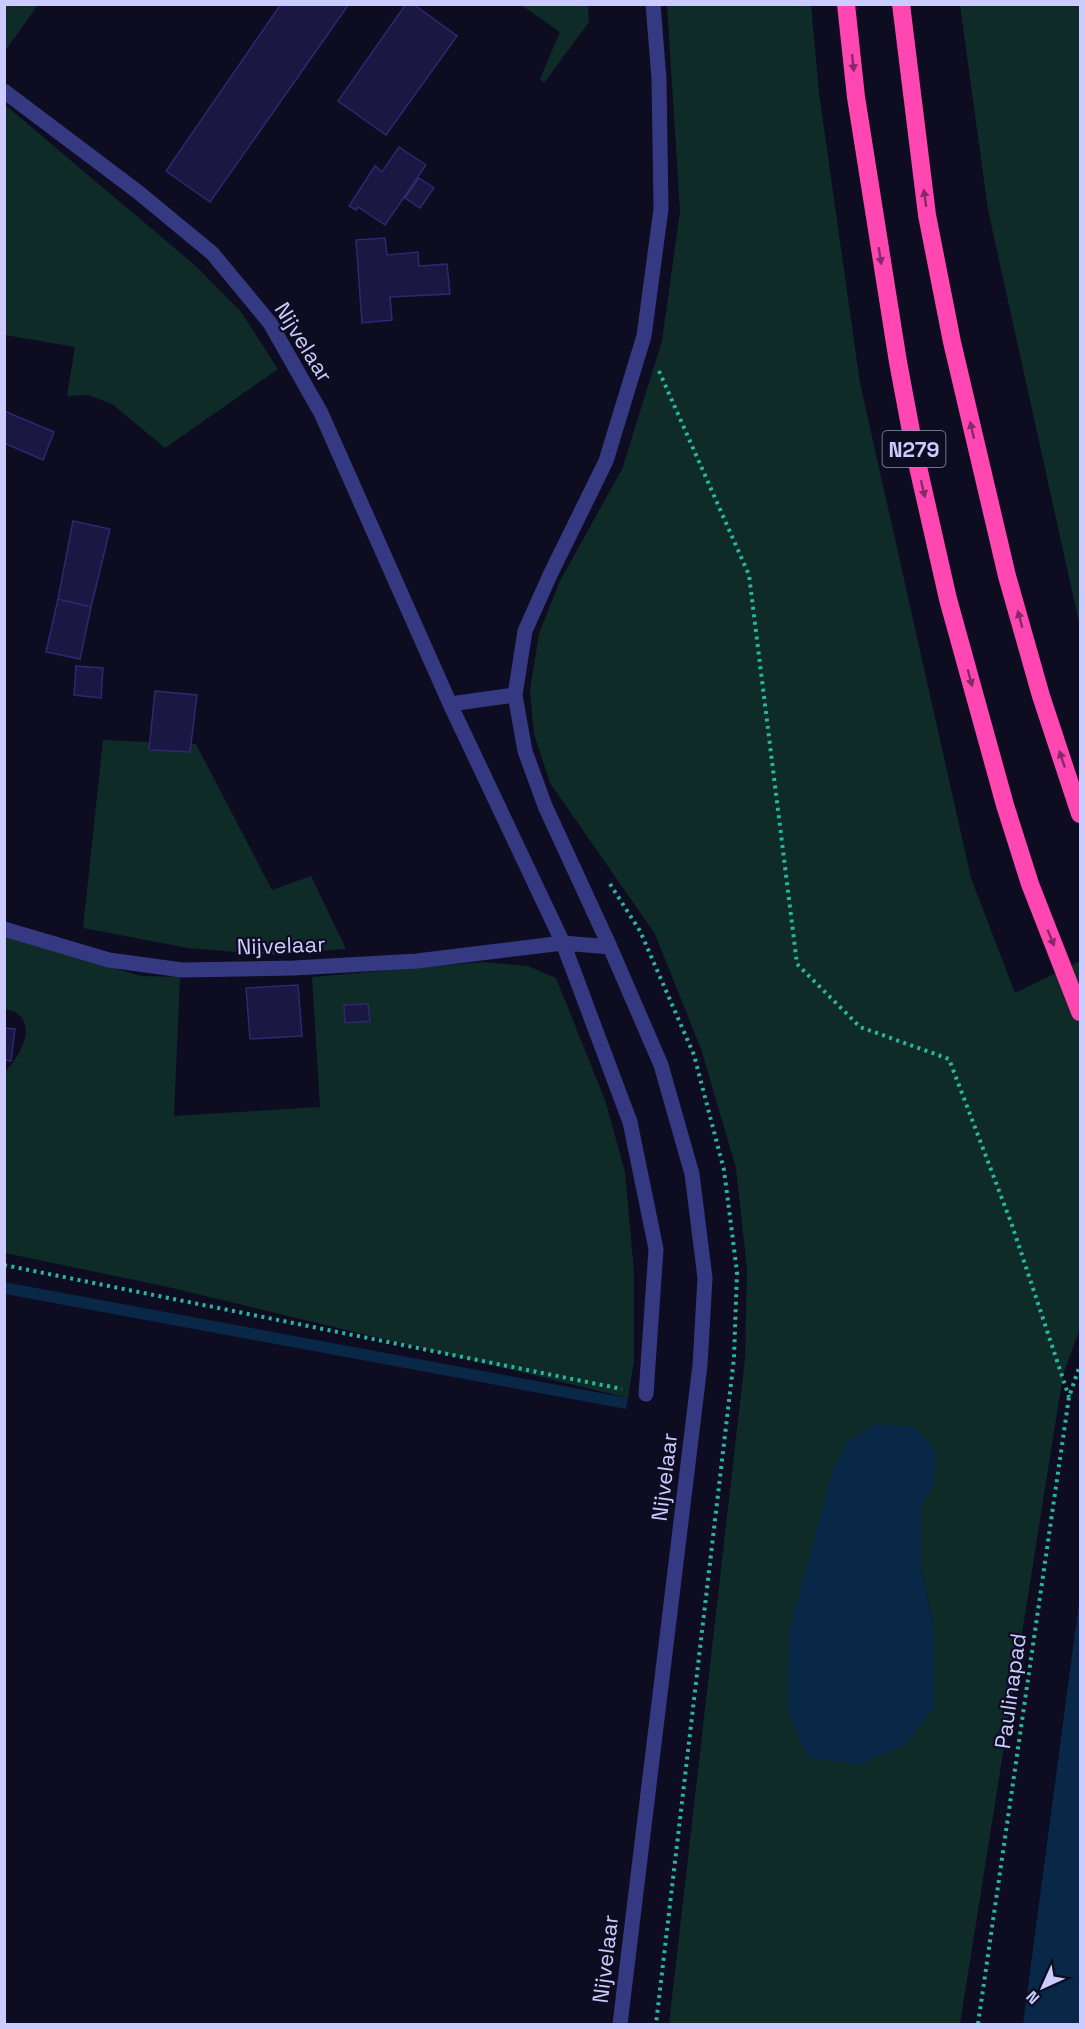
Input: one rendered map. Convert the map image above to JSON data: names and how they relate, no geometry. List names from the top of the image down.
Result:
{
  "streets": {
    "highway": ["N279"],
    "street": ["Nijvelaar"],
    "path": ["Paulinapad"]
  },
  "north": "bottom left"
}
